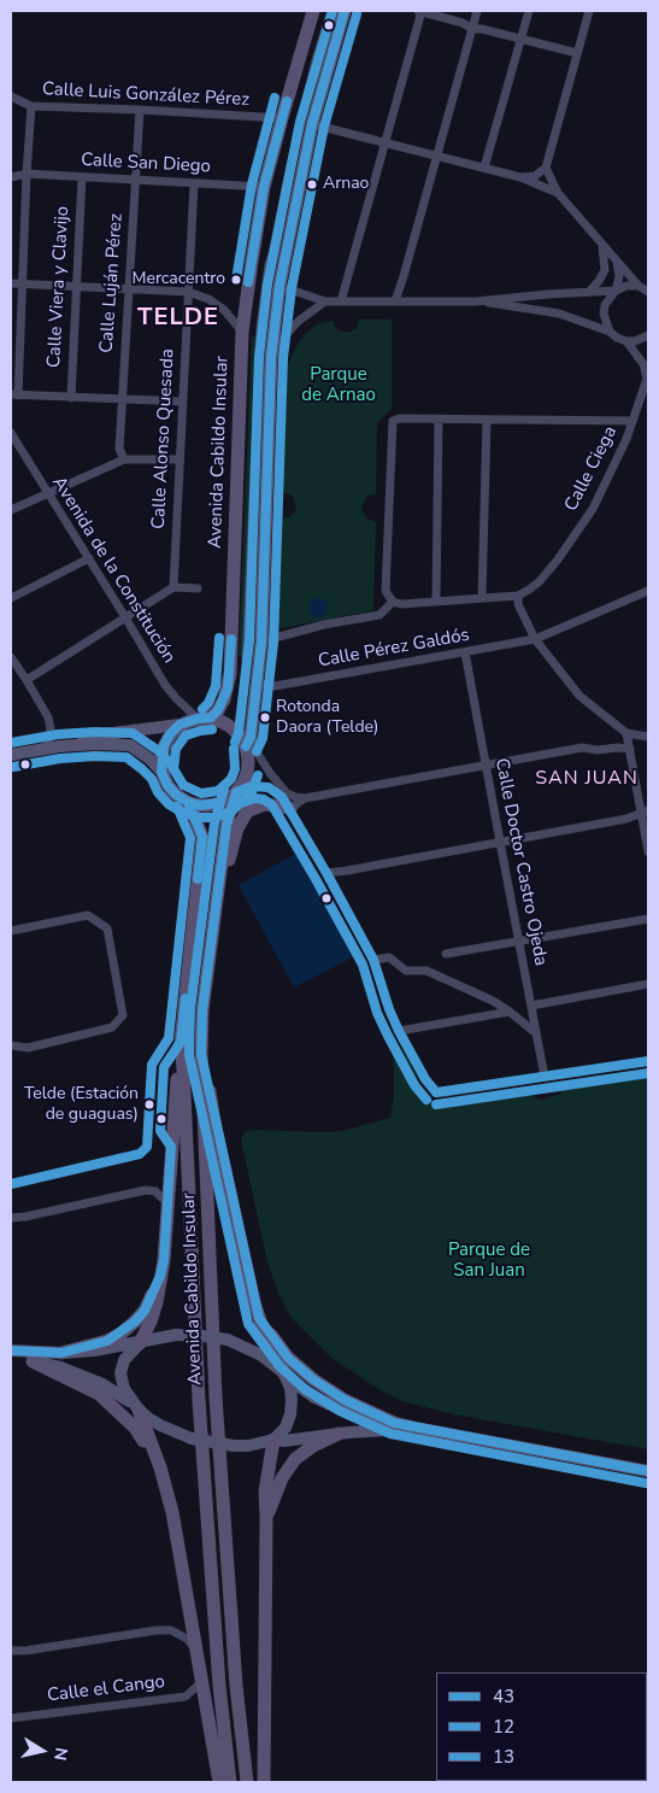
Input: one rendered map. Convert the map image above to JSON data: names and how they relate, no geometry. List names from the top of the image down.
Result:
{
  "streets": {
    "main road": ["Avenida Cabildo Insular"],
    "street": [
      "Calle Luis González Pérez",
      "Calle San Diego",
      "Calle Luján Pérez",
      "Calle Viera y Clavijo",
      "Calle Alonso Quesada",
      "Calle Ciega",
      "Avenida de la Constitución",
      "Calle Pérez Galdós",
      "Calle Doctor Castro Ojeda",
      "Calle el Cango"
    ]
  },
  "crossings": [
    ["Calle Luis González Pérez", "Calle Luján Pérez"],
    ["Calle Luis González Pérez", "Avenida Cabildo Insular"],
    ["Calle San Diego", "Calle Luján Pérez"],
    ["Calle San Diego", "Calle Viera y Clavijo"],
    ["Calle San Diego", "Calle Alonso Quesada"],
    ["Calle San Diego", "Avenida Cabildo Insular"],
    ["Avenida Cabildo Insular", "Avenida de la Constitución"],
    ["Calle Pérez Galdós", "Calle Doctor Castro Ojeda"]
  ],
  "districts": ["TELDE", "SAN JUAN"],
  "parks": ["Parque de Arnao", "Parque de San Juan"],
  "places": [
    "Arnao",
    "Mercacentro",
    "Rotonda Daora (Telde)",
    "Telde (Estación de guaguas)"
  ],
  "lines": ["transit line 43", "transit line 13", "transit line 12"],
  "legend": ["43", "12", "13"],
  "north": "right"
}
